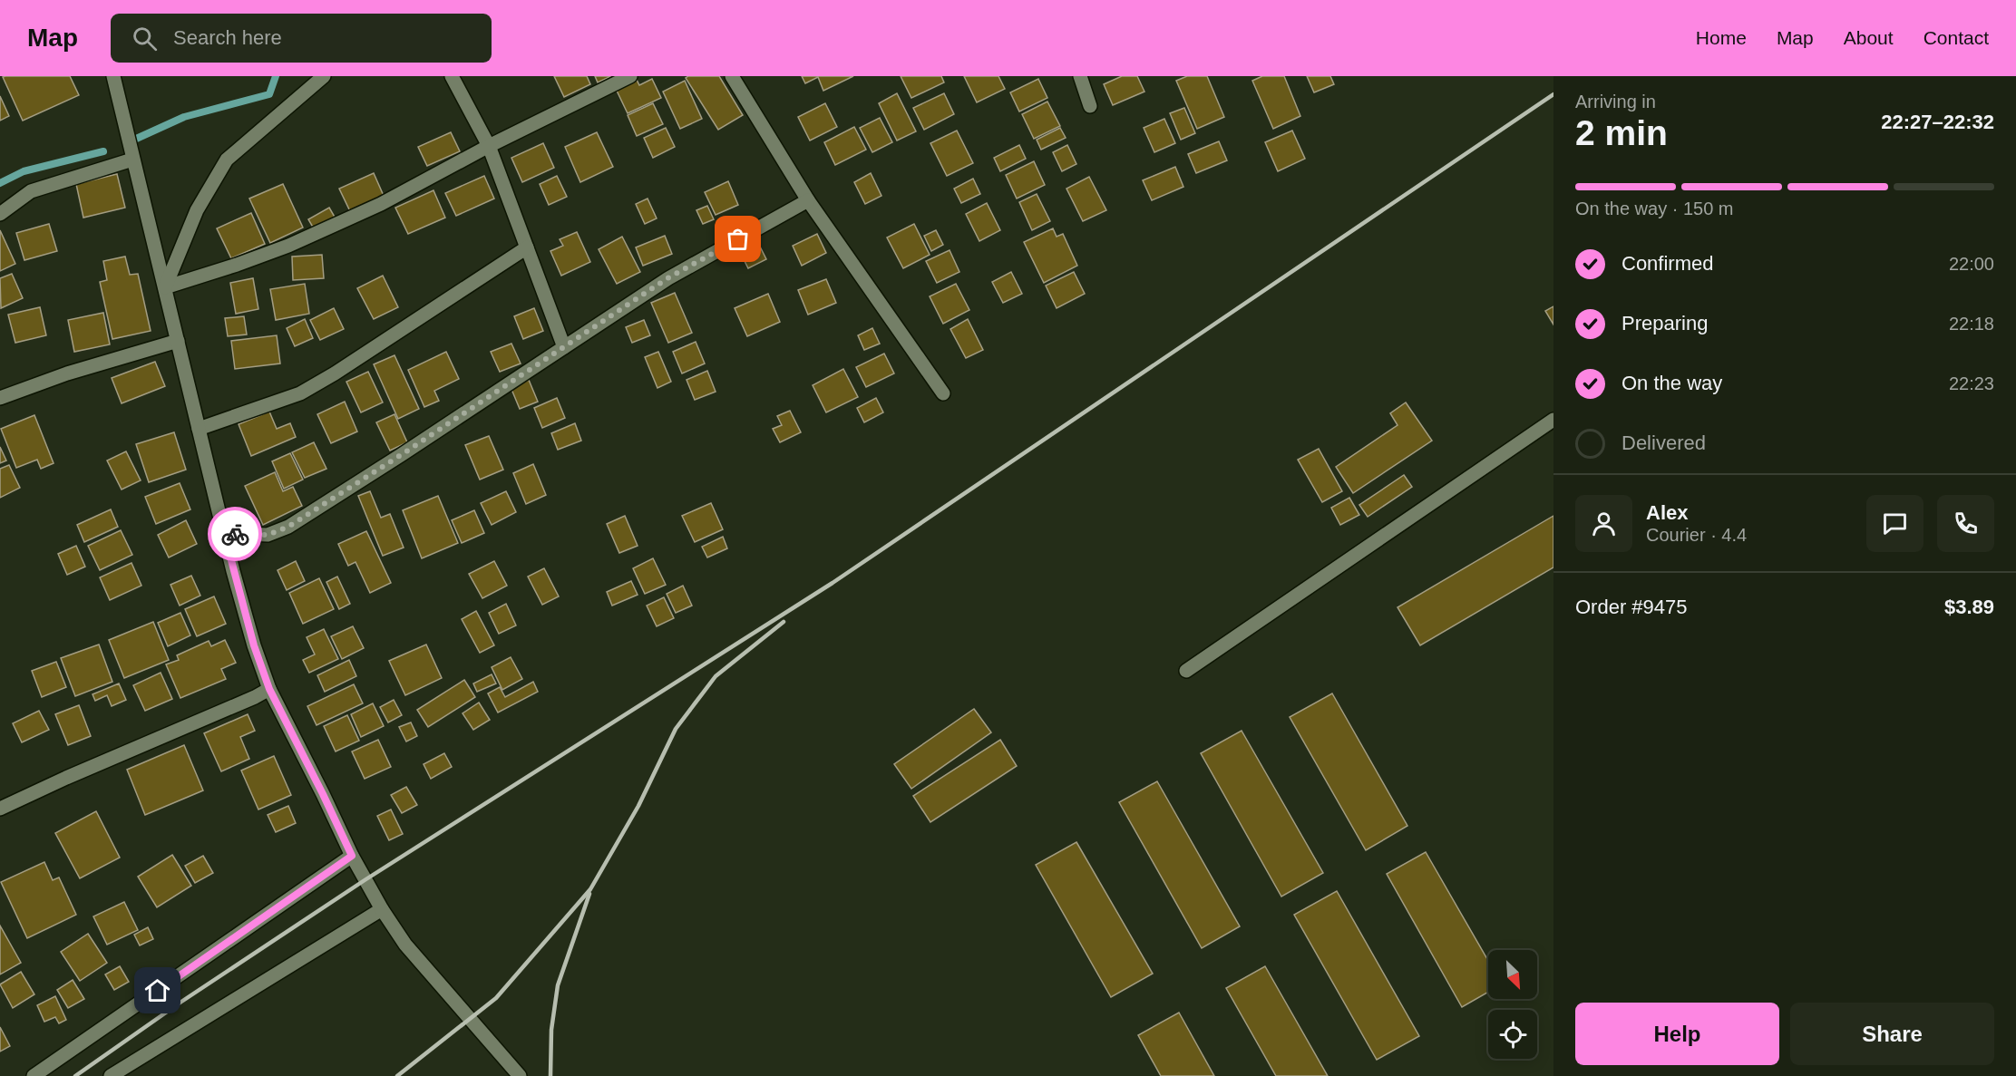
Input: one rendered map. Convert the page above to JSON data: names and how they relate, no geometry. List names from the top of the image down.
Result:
{
  "north": "bottom right",
  "page": {
    "header": "Map",
    "search": "Search here",
    "nav": [
      "Home",
      "Map",
      "About",
      "Contact"
    ],
    "heading": ["2 min", "Arriving in", "22:27–22:32"],
    "panel": [
      "Alex",
      "Courier · 4.4",
      "Order #9475",
      "$3.89"
    ],
    "bar": "On the way · 150 m",
    "list": [
      ["Confirmed", "22:00"],
      ["Preparing", "22:18"],
      ["On the way", "22:23"],
      "Delivered"
    ],
    "buttons": ["Help", "Share"]
  }
}
